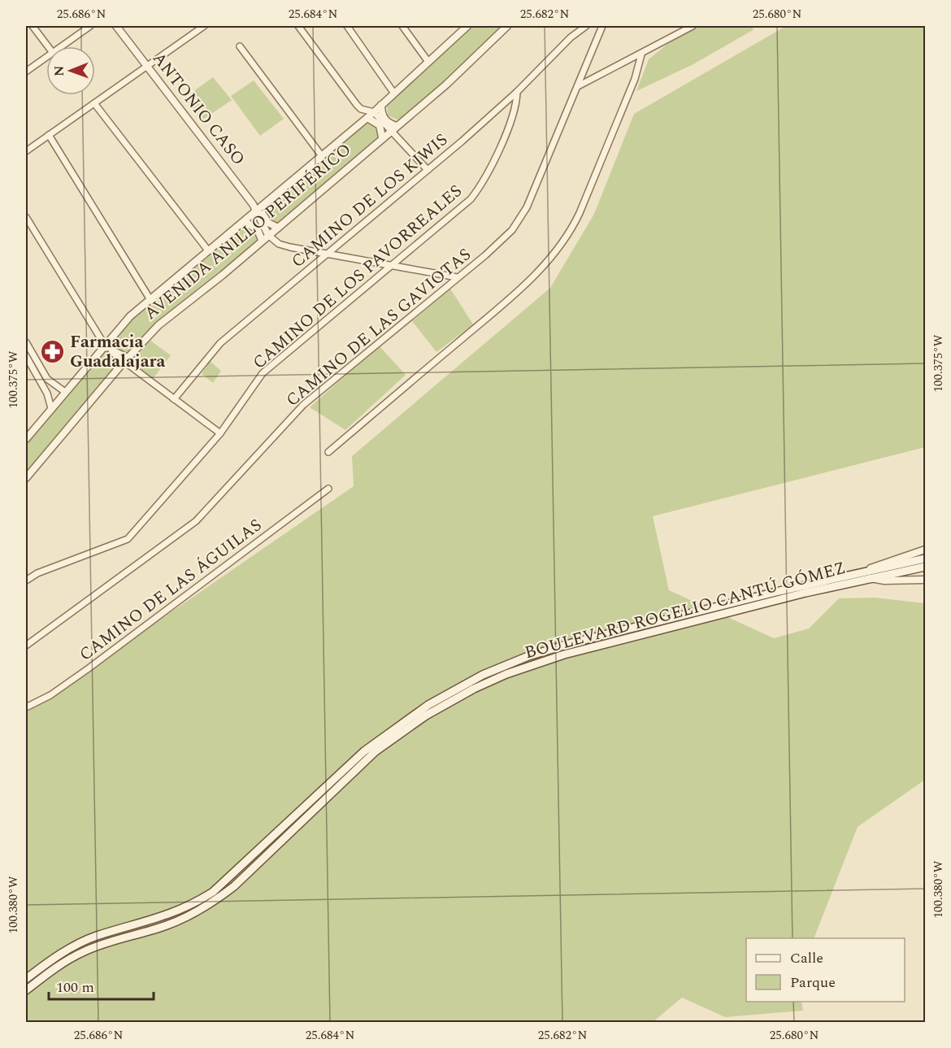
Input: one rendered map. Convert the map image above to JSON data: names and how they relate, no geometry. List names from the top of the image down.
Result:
{
  "streets": {
    "main road": ["BOULEVARD ROGELIO CANTÚ GÓMEZ"],
    "street": [
      "ANTONIO CASO",
      "CAMINO DE LOS KIWIS",
      "AVENIDA ANILLO PERIFÉRICO",
      "CAMINO DE LOS PAVORREALES",
      "CAMINO DE LAS GAVIOTAS",
      "CAMINO DE LAS ÁGUILAS"
    ]
  },
  "crossings": [
    ["ANTONIO CASO", "AVENIDA ANILLO PERIFÉRICO"],
    ["CAMINO DE LOS KIWIS", "CAMINO DE LOS PAVORREALES"]
  ],
  "places": {
    "pharmacy": ["Farmacia Guadalajara"]
  },
  "legend": ["Calle", "Parque"],
  "scale_bar": "100 m",
  "north": "left",
  "coordinates": [
    "25.686°N",
    "25.684°N",
    "25.682°N",
    "25.680°N",
    "100.375°W",
    "100.380°W"
  ]
}
